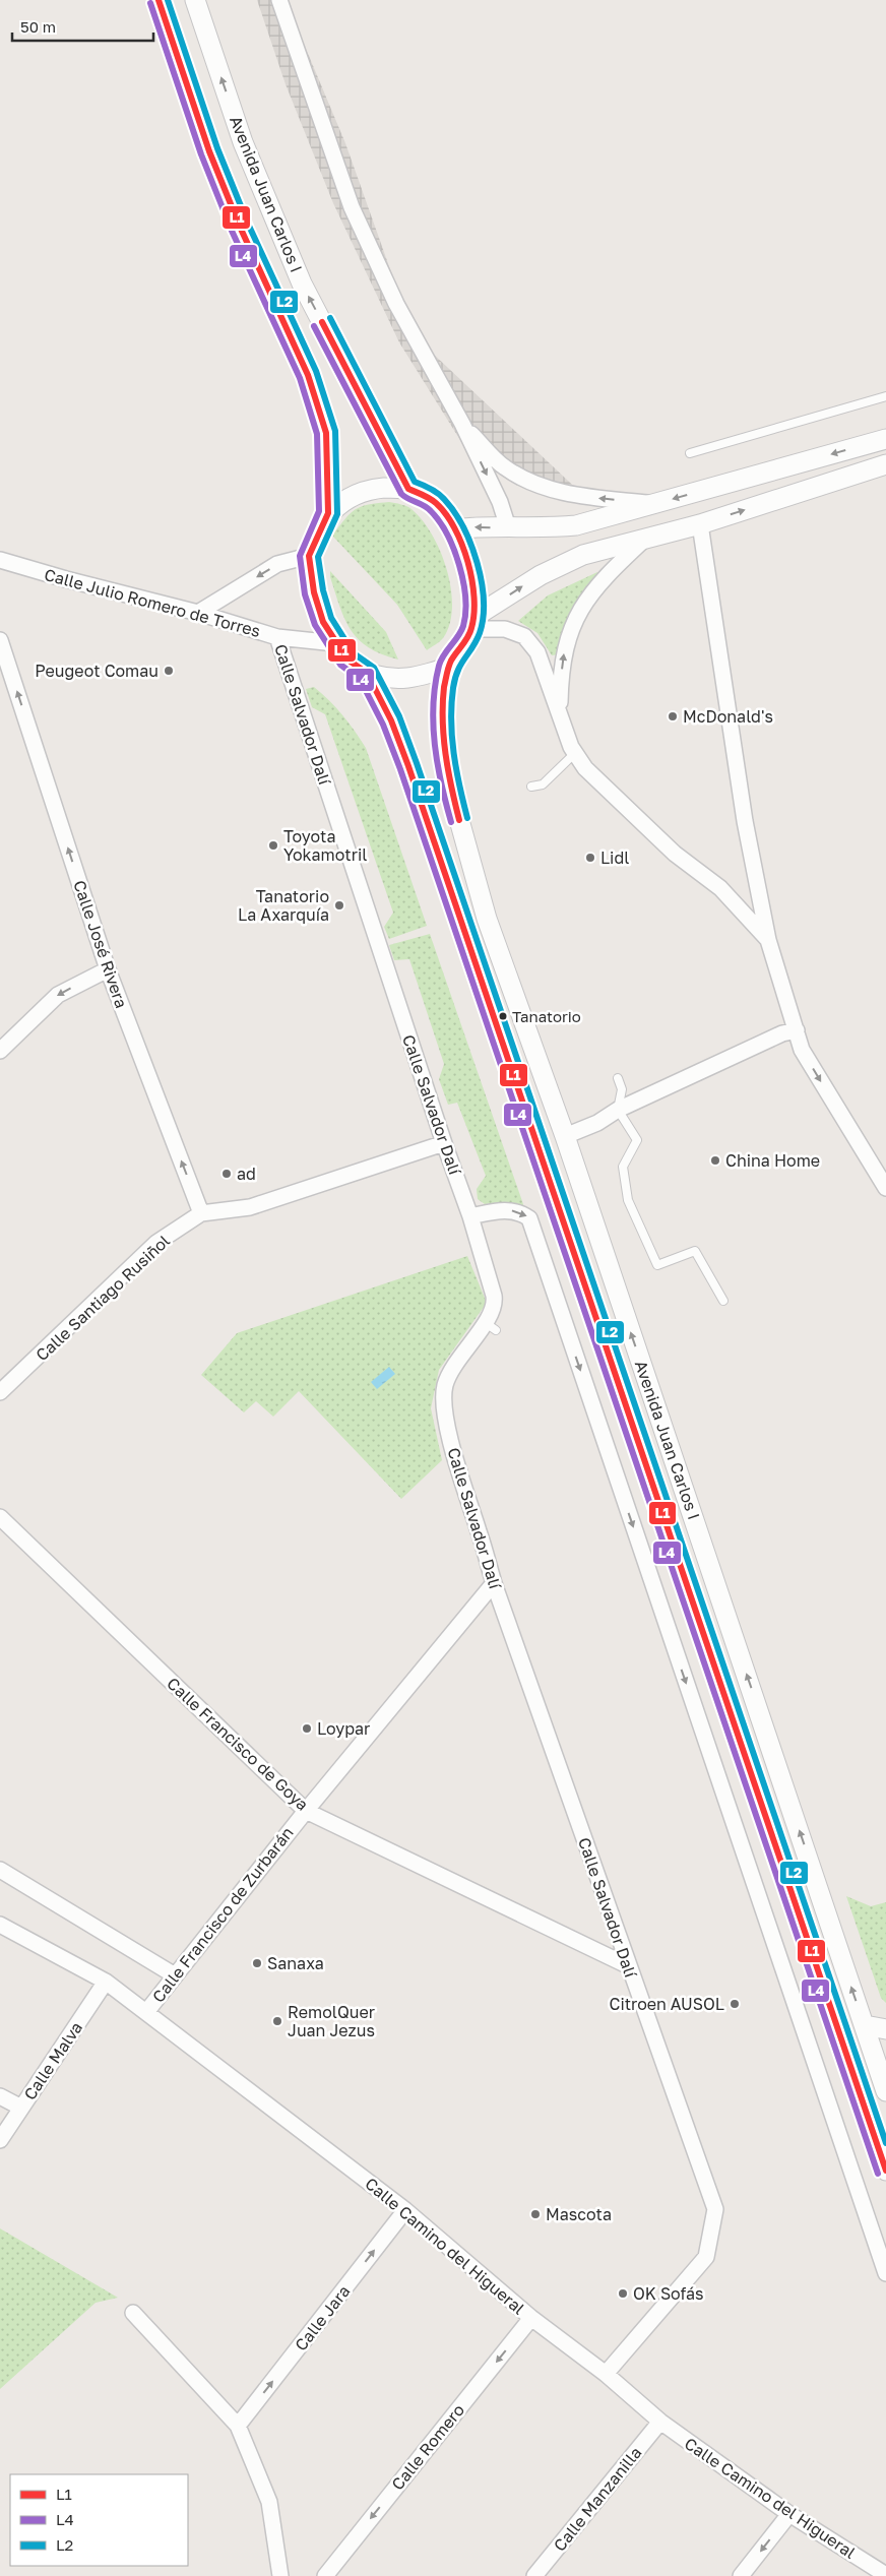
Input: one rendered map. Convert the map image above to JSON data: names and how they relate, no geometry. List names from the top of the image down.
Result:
{
  "streets": {
    "street": [
      "Avenida Juan Carlos I",
      "Calle Julio Romero de Torres",
      "Calle Salvador Dalí",
      "Calle José Rivera",
      "Calle Santiago Rusiñol",
      "Calle Francisco de Goya",
      "Calle Francisco de Zurbarán",
      "Calle Malva",
      "Calle Camino del Higueral",
      "Calle Jara",
      "Calle Romero",
      "Calle Manzanilla"
    ]
  },
  "crossings": [
    ["Avenida Juan Carlos I", "Calle Julio Romero de Torres"],
    ["Calle Julio Romero de Torres", "Calle Salvador Dalí"],
    ["Calle Salvador Dalí", "Calle Santiago Rusiñol"],
    ["Calle Salvador Dalí", "Calle Francisco de Goya"],
    ["Calle Salvador Dalí", "Calle Francisco de Zurbarán"],
    ["Calle Salvador Dalí", "Calle Camino del Higueral"],
    ["Calle José Rivera", "Calle Santiago Rusiñol"],
    ["Calle Francisco de Goya", "Calle Francisco de Zurbarán"],
    ["Calle Francisco de Zurbarán", "Calle Camino del Higueral"],
    ["Calle Malva", "Calle Camino del Higueral"],
    ["Calle Camino del Higueral", "Calle Jara"],
    ["Calle Camino del Higueral", "Calle Romero"],
    ["Calle Camino del Higueral", "Calle Manzanilla"]
  ],
  "one_way": ["Calle José Rivera", "Calle Jara", "Calle Romero"],
  "places": [
    "Peugeot Comau",
    "McDonald's",
    "Toyota Yokamotril",
    "Lidl",
    "Tanatorio La Axarquía",
    "Tanatorio",
    "China Home",
    "ad",
    "Loypar",
    "Sanaxa",
    "Citroen AUSOL",
    "RemolQuer Juan Jezus",
    "Mascota",
    "OK Sofás"
  ],
  "lines": ["transit line L1", "transit line L2", "transit line L4"],
  "legend": ["L1", "L4", "L2"],
  "scale_bar": "50 m"
}
